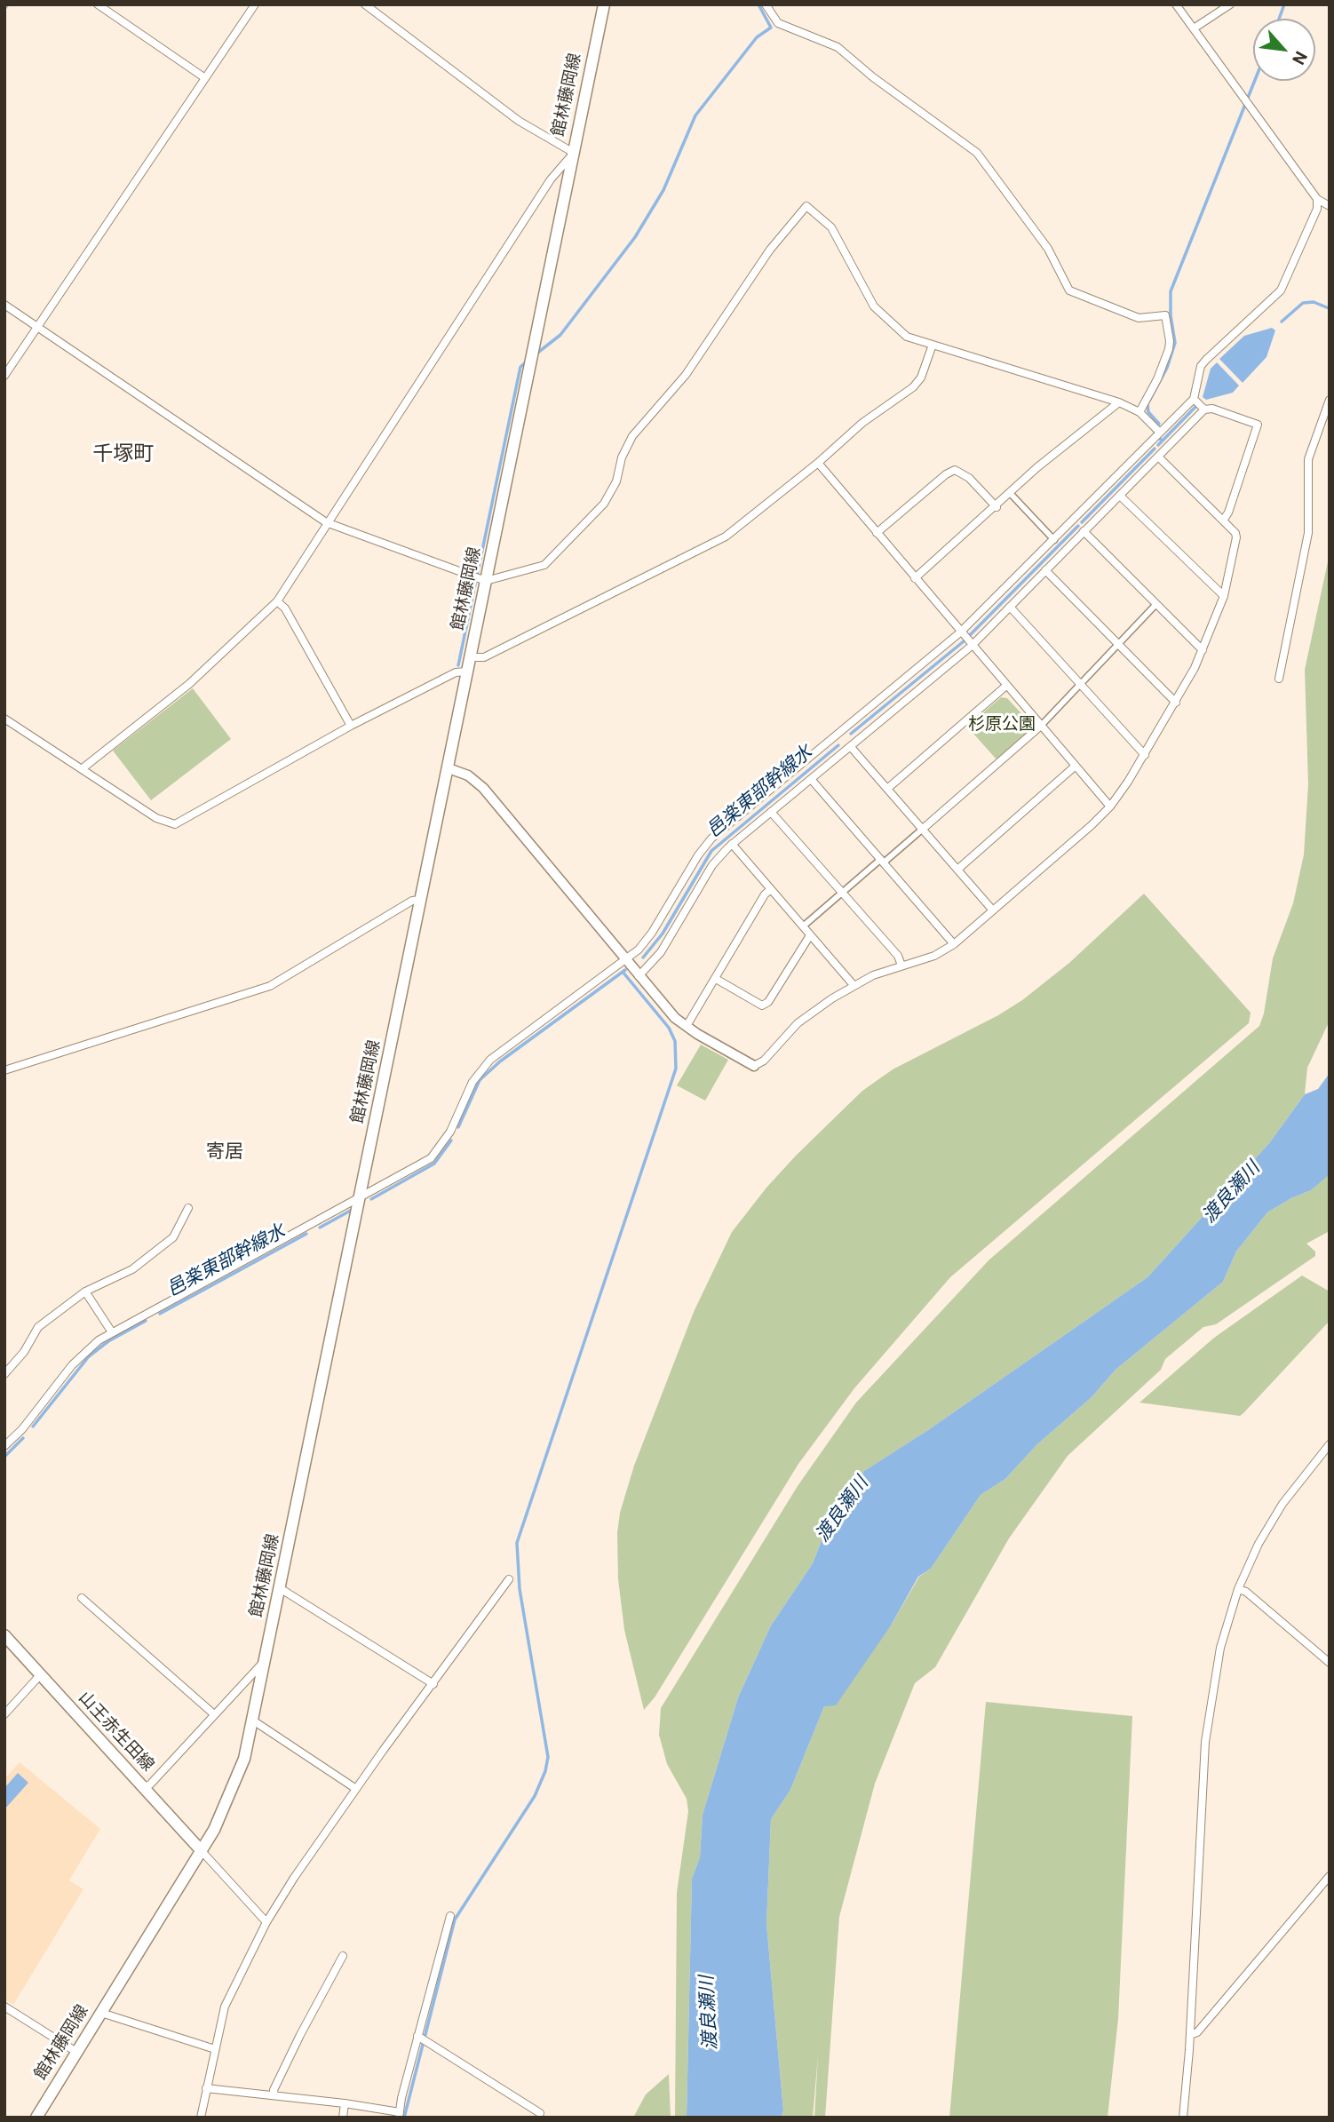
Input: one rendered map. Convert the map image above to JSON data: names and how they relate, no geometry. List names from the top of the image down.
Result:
{
  "streets": {
    "main road": ["館林藤岡線", "山王赤生田線"]
  },
  "crossings": [
    ["館林藤岡線", "山王赤生田線"]
  ],
  "districts": ["千塚町", "寄居"],
  "water": ["邑楽東部幹線水", "渡良瀬川"],
  "parks": ["杉原公園"],
  "north": "bottom right"
}
